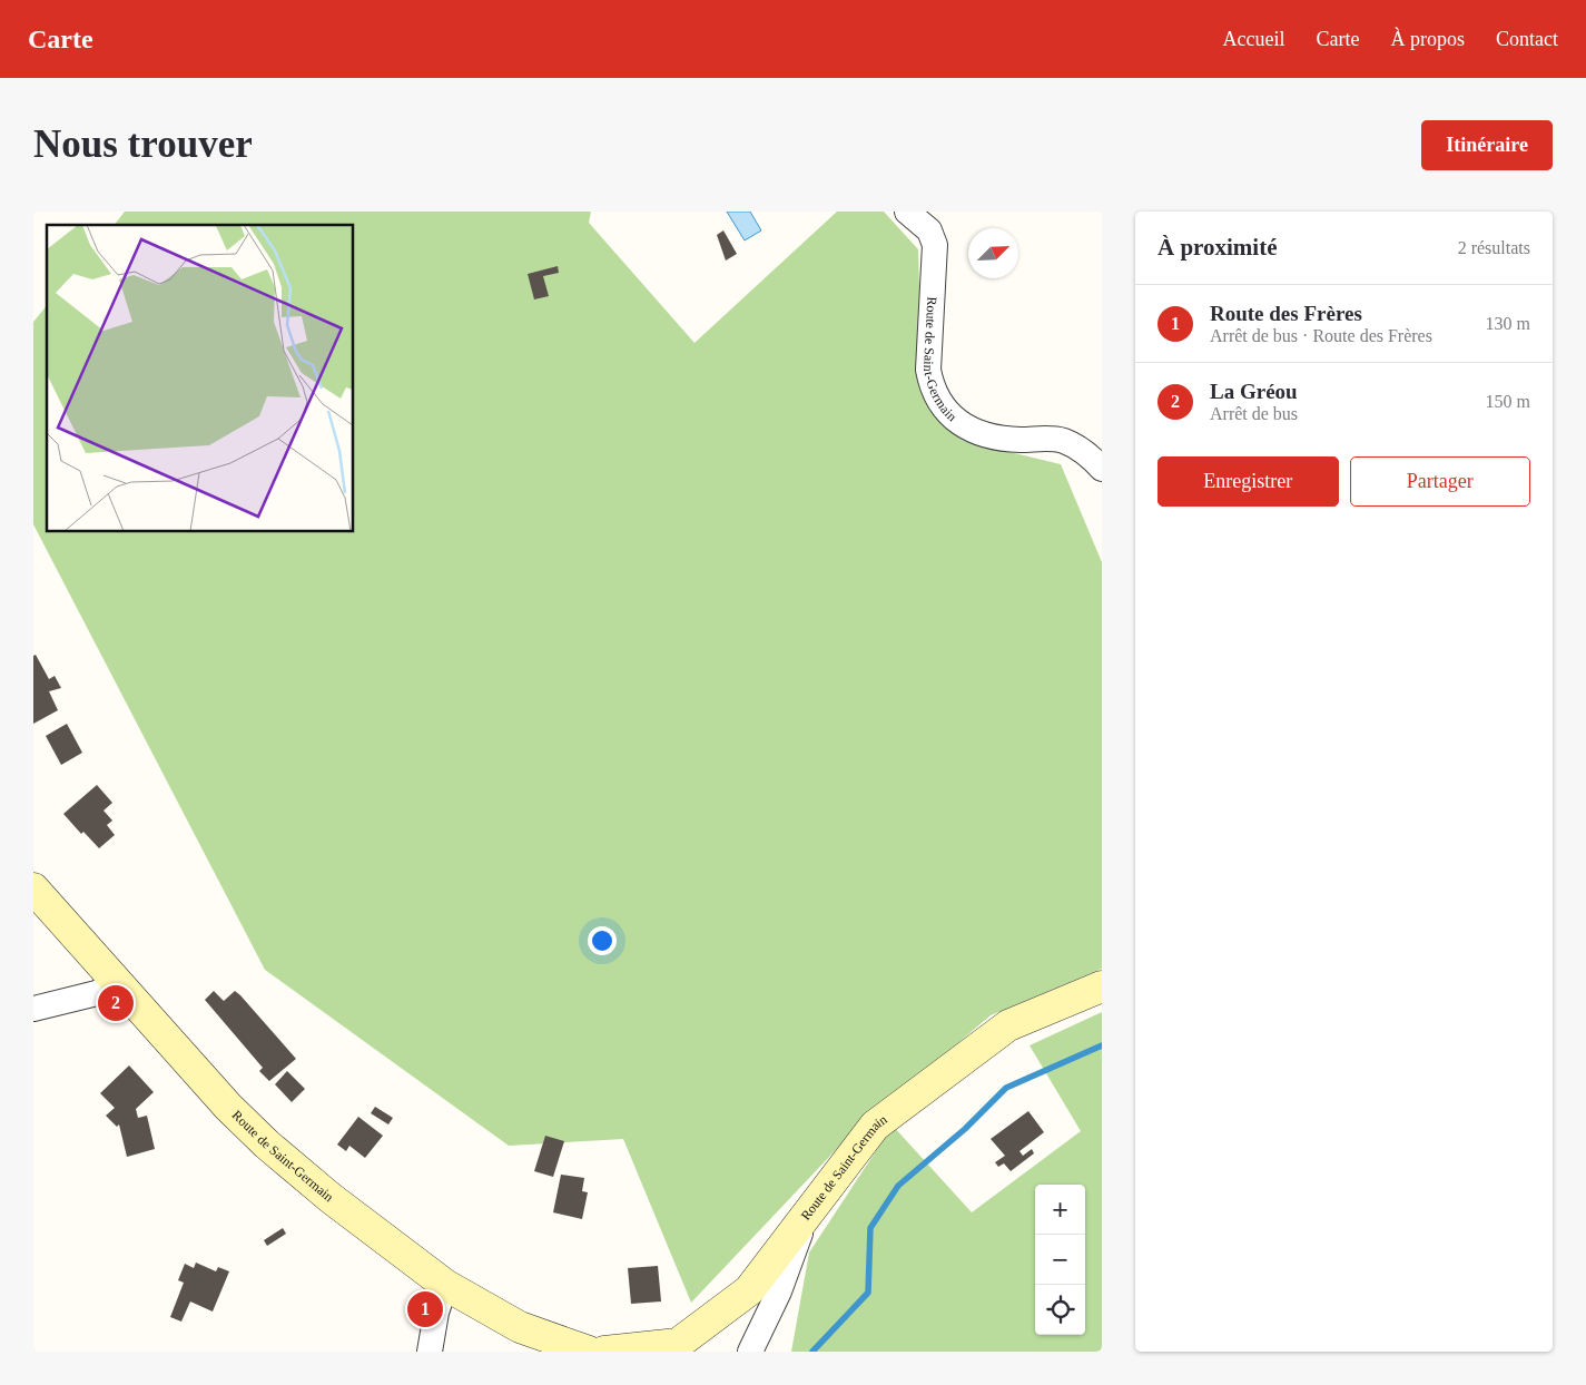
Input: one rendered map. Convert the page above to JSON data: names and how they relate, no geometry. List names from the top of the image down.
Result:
{
  "streets": {
    "street": ["Route de Saint-Germain"]
  },
  "north": "top right",
  "page": {
    "header": "Carte",
    "nav": [
      "Accueil",
      "Carte",
      "À propos",
      "Contact"
    ],
    "buttons": [
      "Itinéraire",
      ["Enregistrer", "Partager"]
    ],
    "title": "Nous trouver",
    "heading": ["À proximité", "2 résultats"],
    "list": [
      {
        "mark": "1",
        "name": "Route des Frères",
        "note": "Arrêt de bus · Route des Frères",
        "value": "130 m"
      },
      {
        "mark": "2",
        "name": "La Gréou",
        "note": "Arrêt de bus",
        "value": "150 m"
      }
    ],
    "pins": ["2", "1"],
    "map_buttons": ["+", "−"]
  }
}
